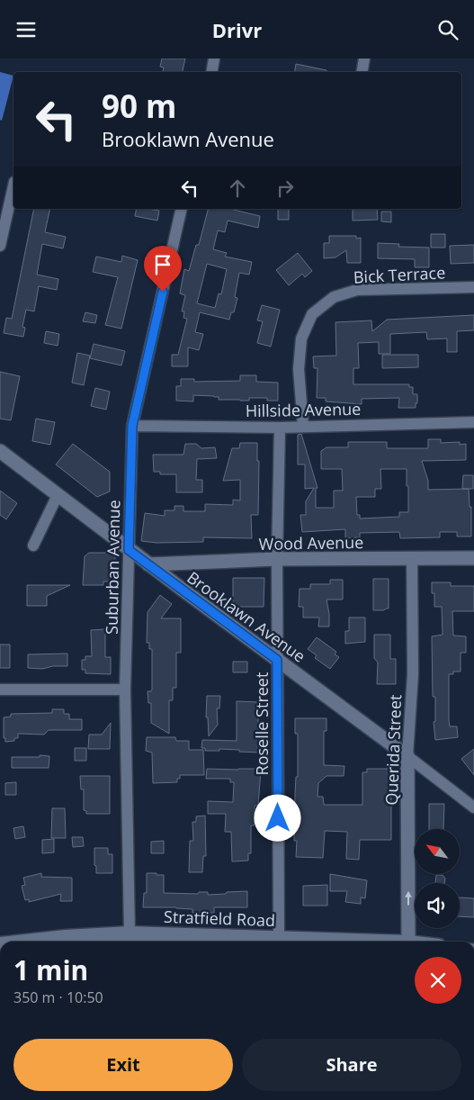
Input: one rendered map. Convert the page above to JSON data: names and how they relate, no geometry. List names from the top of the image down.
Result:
{
  "streets": {
    "main road": ["Stratfield Road"],
    "street": [
      "Bick Terrace",
      "Hillside Avenue",
      "Wood Avenue",
      "Suburban Avenue",
      "Brooklawn Avenue",
      "Roselle Street",
      "Querida Street"
    ]
  },
  "crossings": [
    ["Bick Terrace", "Hillside Avenue"],
    ["Hillside Avenue", "Suburban Avenue"],
    ["Hillside Avenue", "Roselle Street"],
    ["Wood Avenue", "Brooklawn Avenue"],
    ["Wood Avenue", "Roselle Street"],
    ["Wood Avenue", "Querida Street"],
    ["Suburban Avenue", "Brooklawn Avenue"],
    ["Suburban Avenue", "Stratfield Road"],
    ["Brooklawn Avenue", "Roselle Street"],
    ["Brooklawn Avenue", "Querida Street"],
    ["Roselle Street", "Stratfield Road"]
  ],
  "one_way": ["Querida Street"],
  "north": "top left",
  "page": {
    "header": "Drivr",
    "turn": ["90 m", "Brooklawn Avenue"],
    "heading": ["1 min", "350 m · 10:50"],
    "buttons": ["Exit", "Share"]
  }
}
